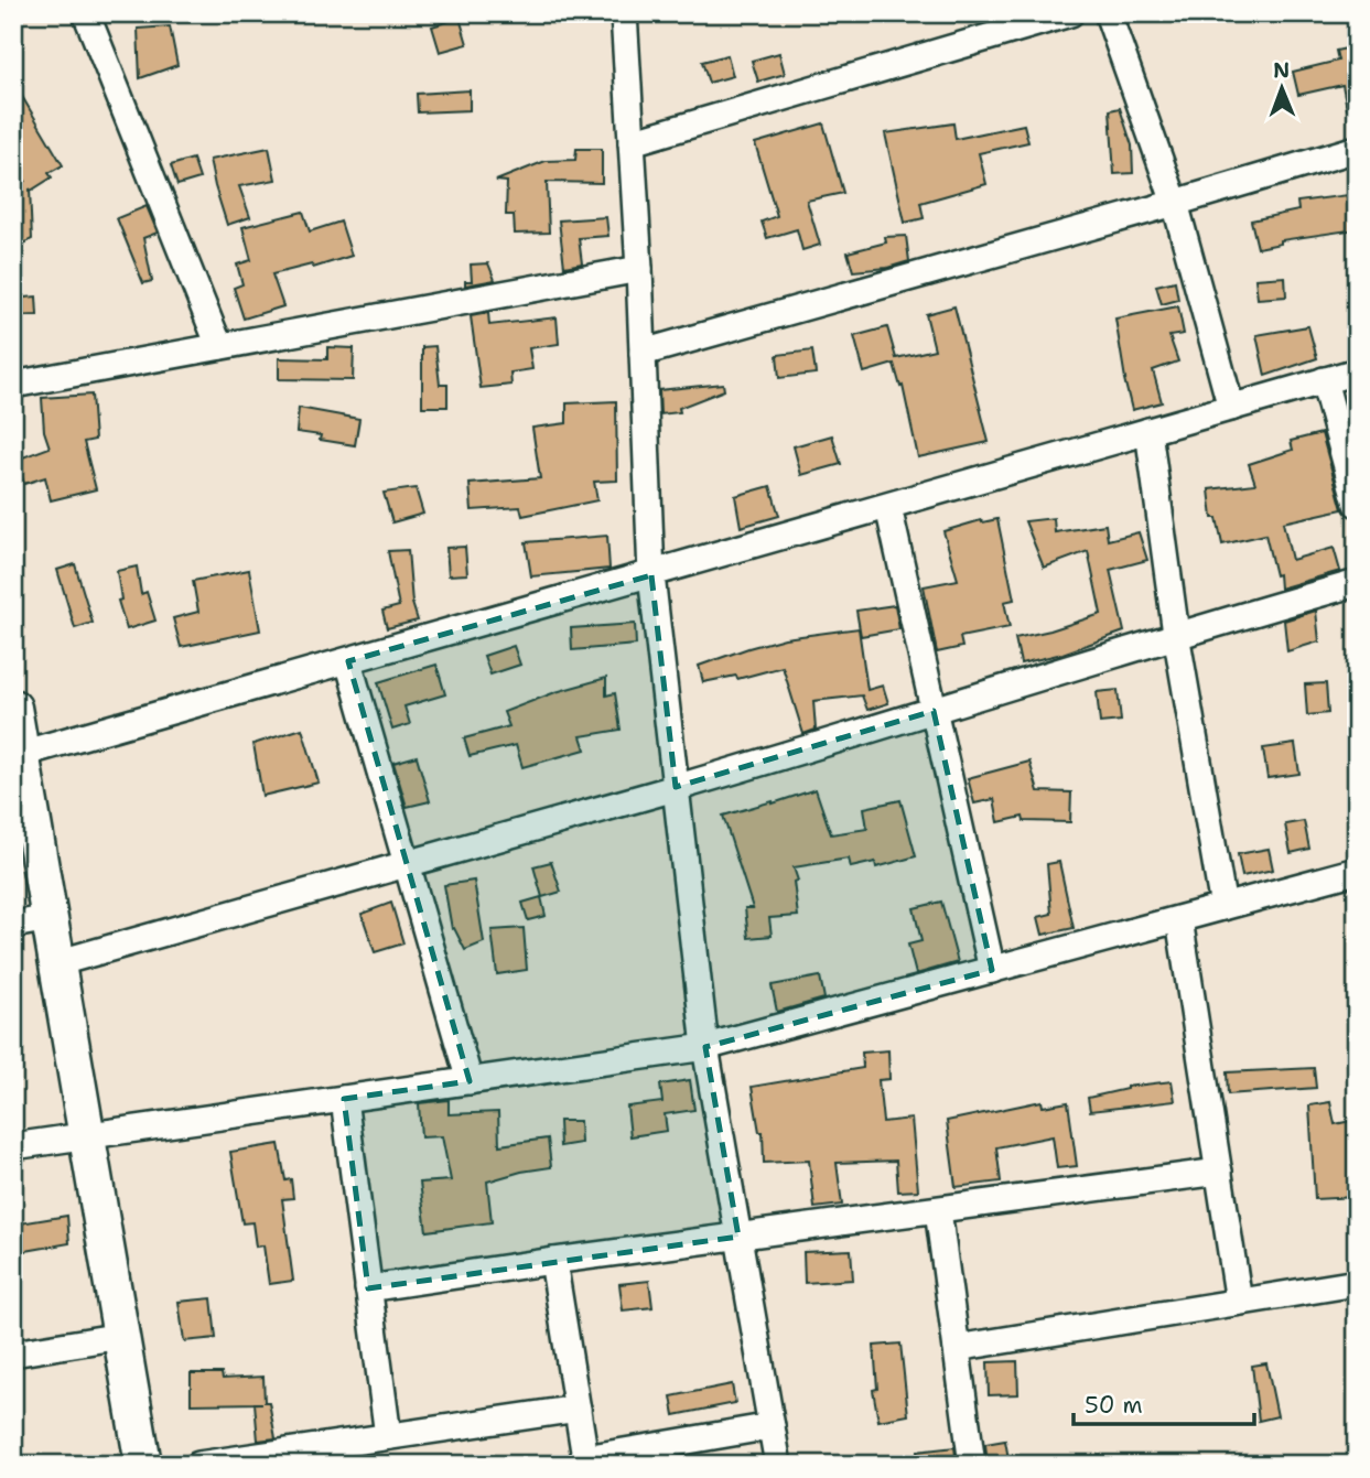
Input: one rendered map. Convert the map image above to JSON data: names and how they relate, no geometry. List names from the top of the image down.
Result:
{
  "scale_bar": "50 m",
  "north": "top"
}
